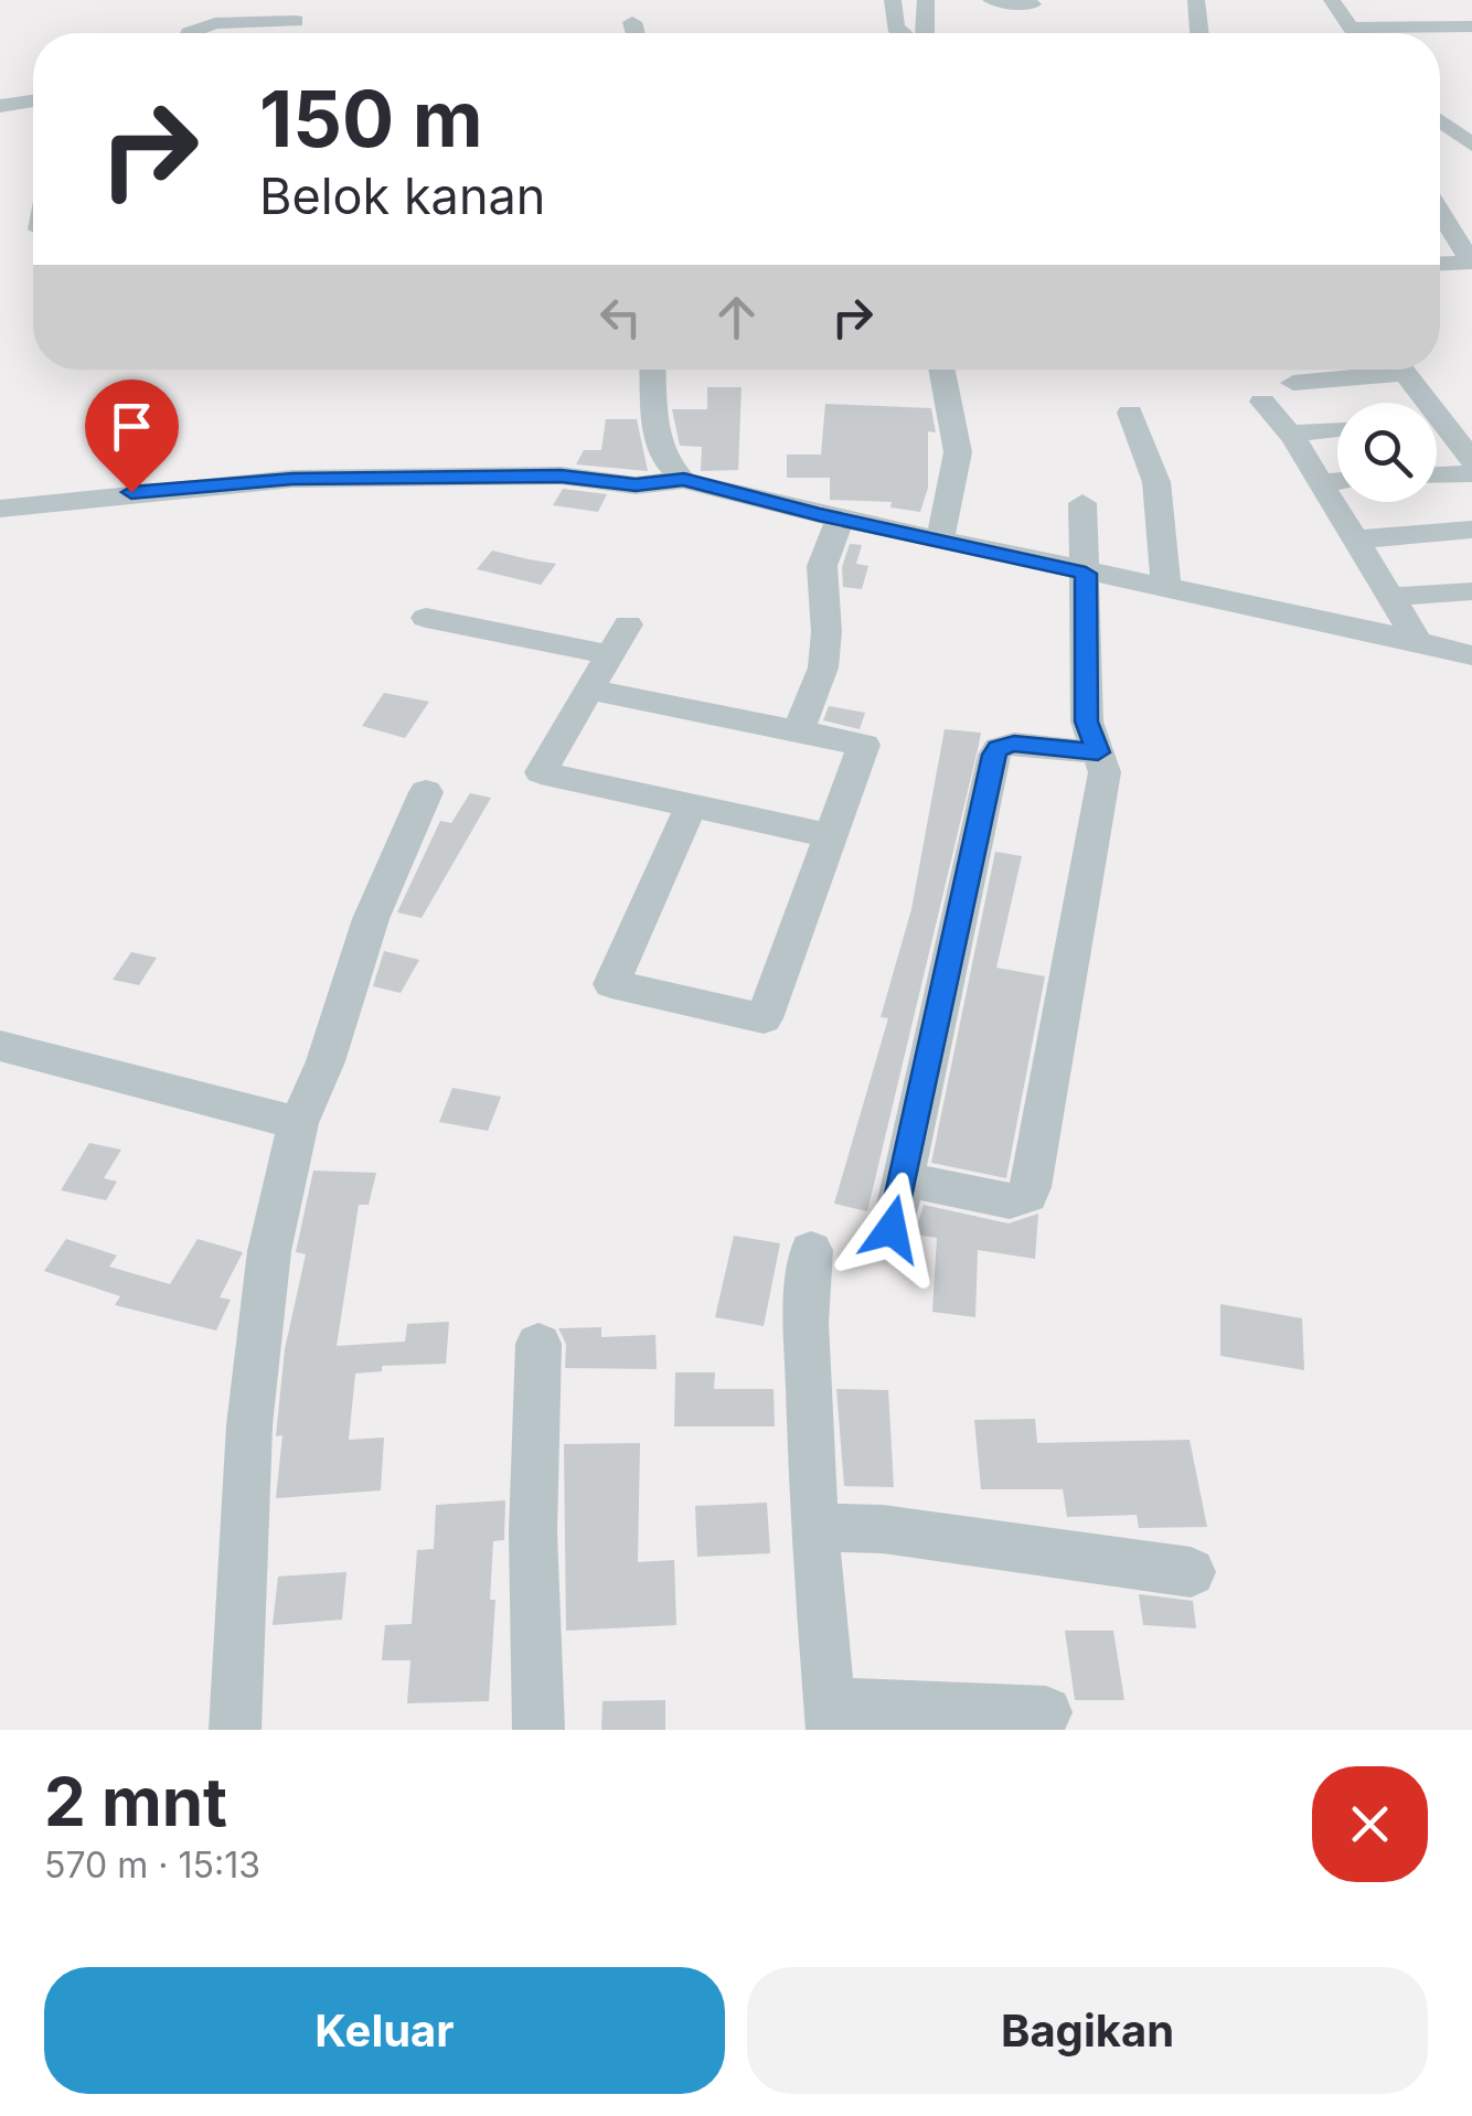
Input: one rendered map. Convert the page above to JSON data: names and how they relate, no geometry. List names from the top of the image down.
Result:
{
  "page": {
    "turn": ["150 m", "Belok kanan"],
    "heading": ["2 mnt", "570 m · 15:13"],
    "buttons": ["Keluar", "Bagikan"]
  }
}
